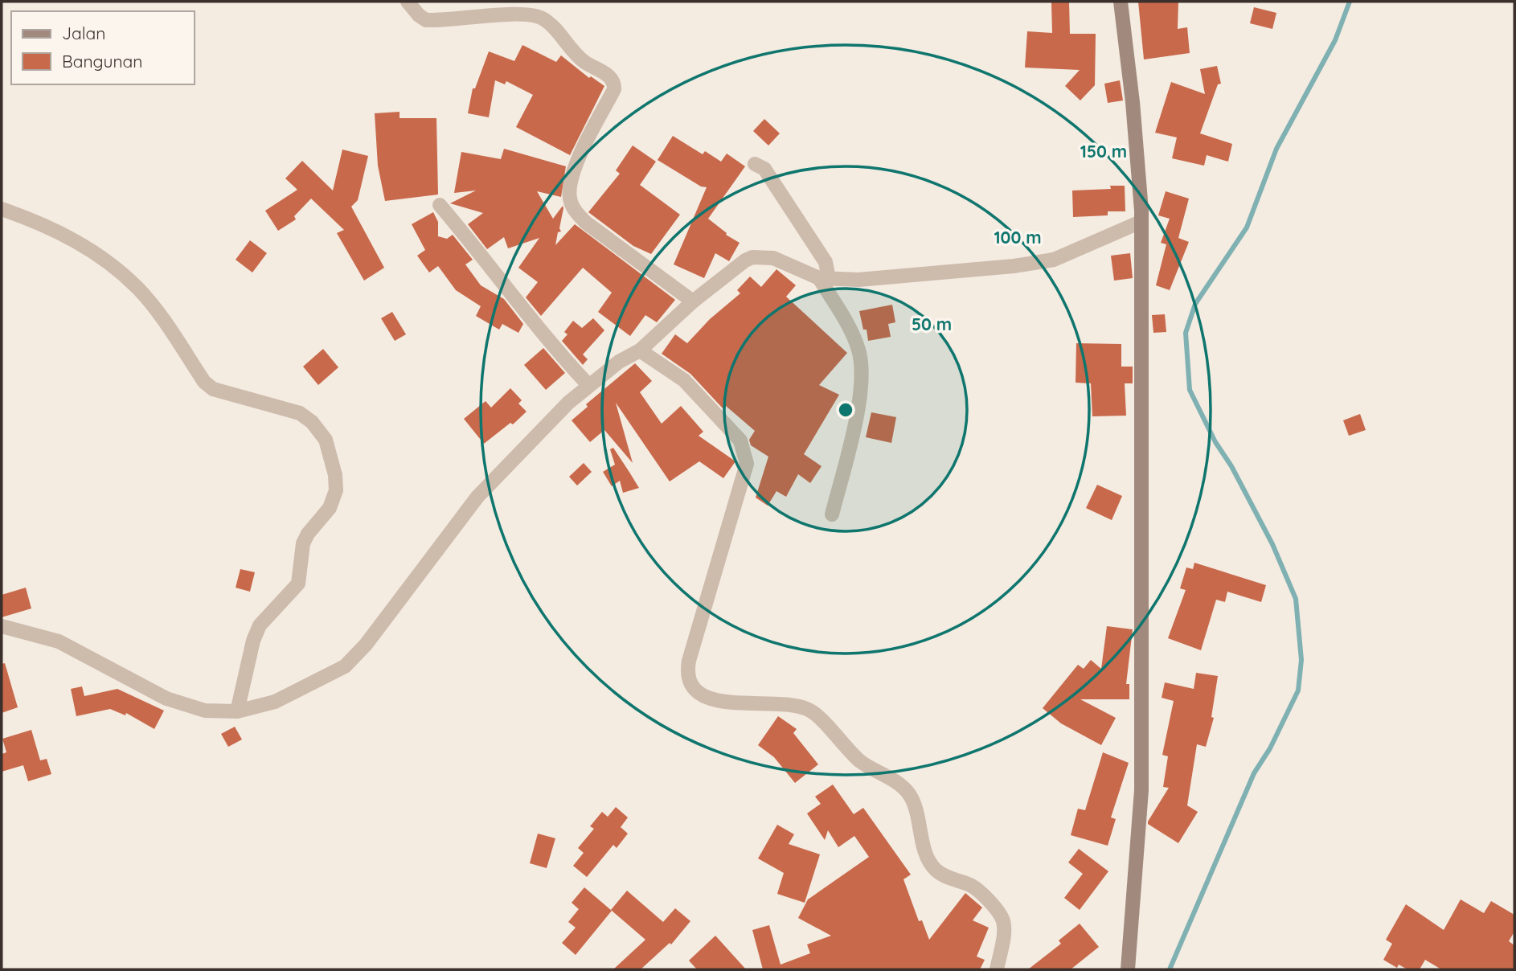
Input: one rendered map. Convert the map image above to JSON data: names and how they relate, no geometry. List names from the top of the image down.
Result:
{
  "legend": ["Jalan", "Bangunan"],
  "rings": ["150 m", "100 m", "50 m"]
}
